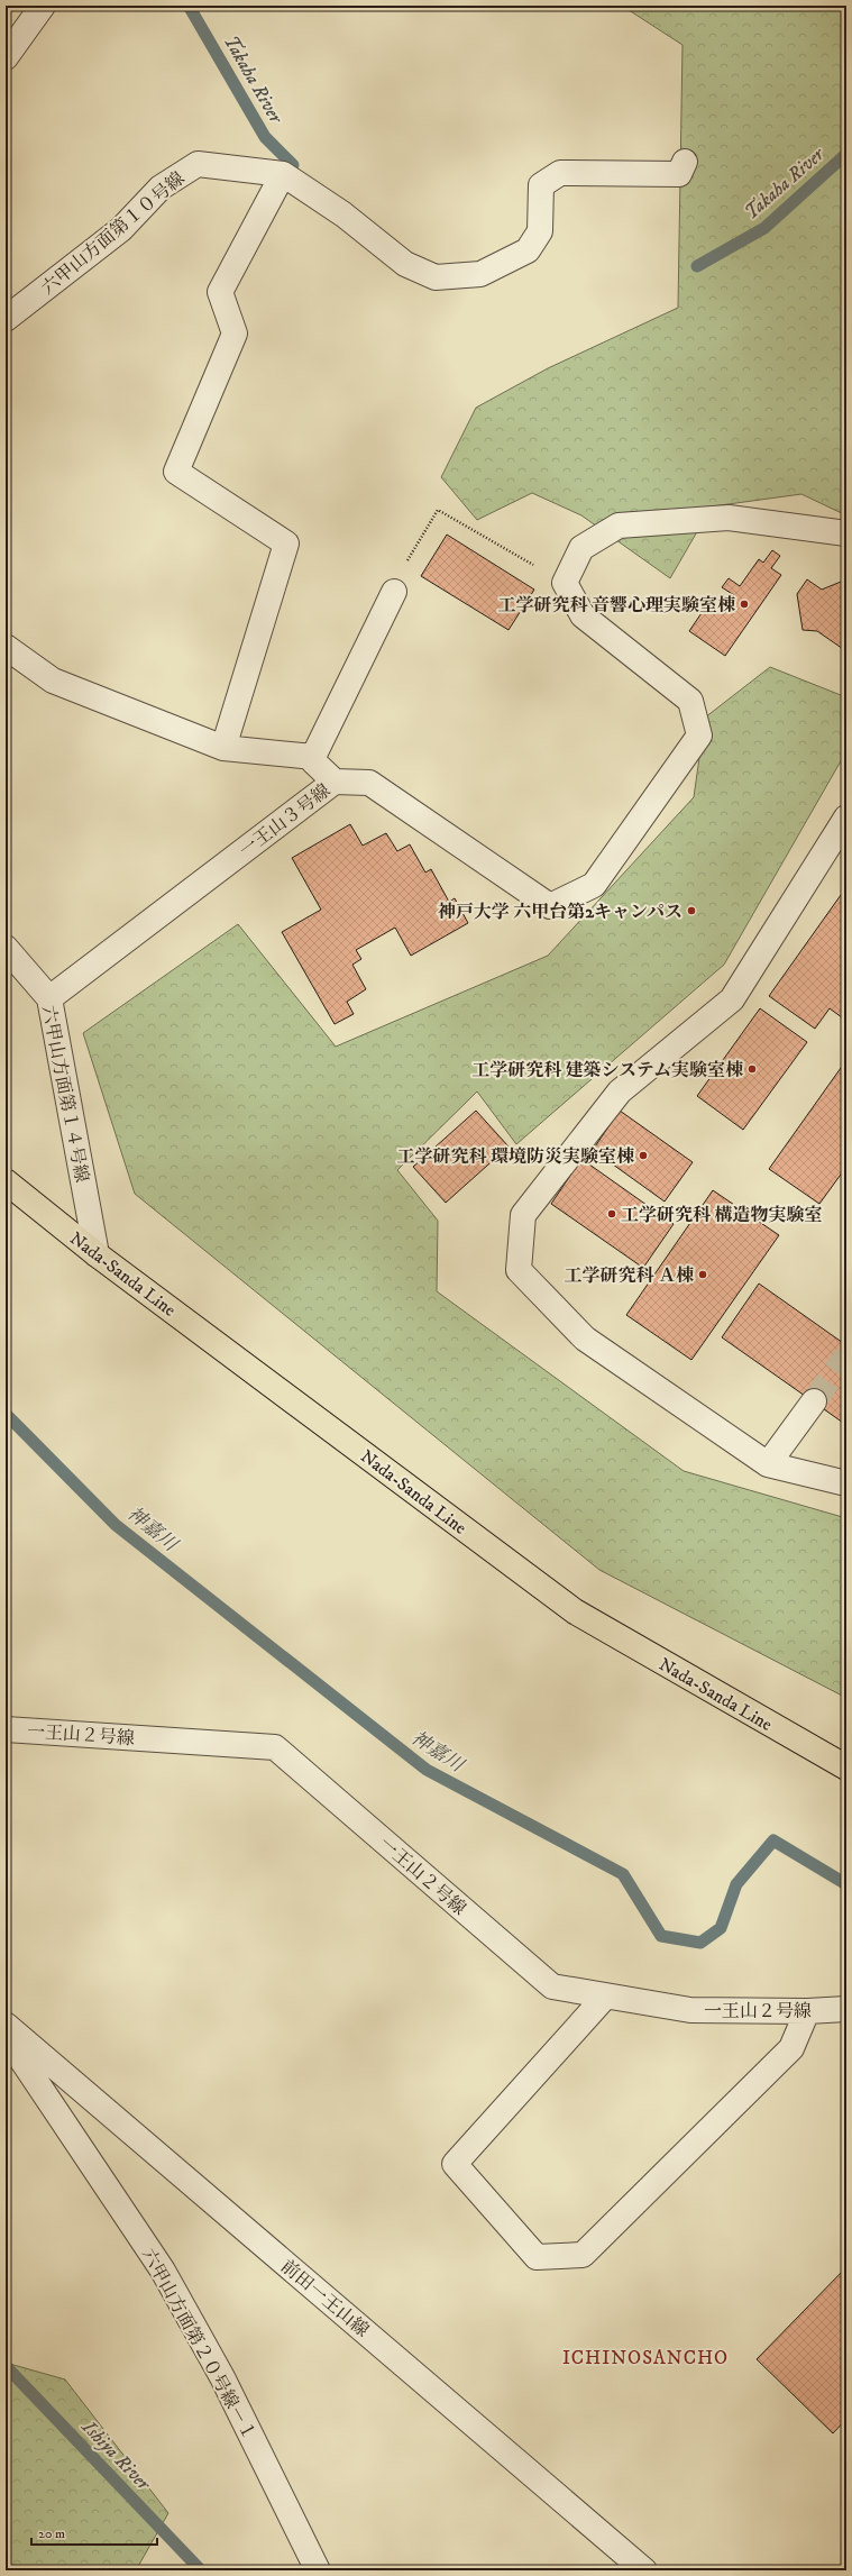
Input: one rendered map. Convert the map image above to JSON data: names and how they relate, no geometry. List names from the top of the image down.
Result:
{
  "streets": {
    "main road": ["Nada-Sanda Line"],
    "street": [
      "六甲山方面第１０号線",
      "一王山３号線",
      "六甲山方面第１４号線",
      "一王山２号線",
      "前田一王山線",
      "六甲山方面第２０号線－１"
    ]
  },
  "crossings": [
    ["一王山３号線", "六甲山方面第１４号線"],
    ["六甲山方面第１４号線", "Nada-Sanda Line"]
  ],
  "districts": ["ICHINOSANCHO"],
  "water": ["Takaha River", "神嘉川", "Ishiya River"],
  "places": [
    "工学研究科 音響心理実験室棟",
    "神戸大学 六甲台第2キャンパス",
    "工学研究科 建築システム実験室棟",
    "工学研究科 環境防災実験室棟",
    "工学研究科 構造物実験室",
    "工学研究科 Ａ棟"
  ],
  "scale_bar": "20 m"
}
